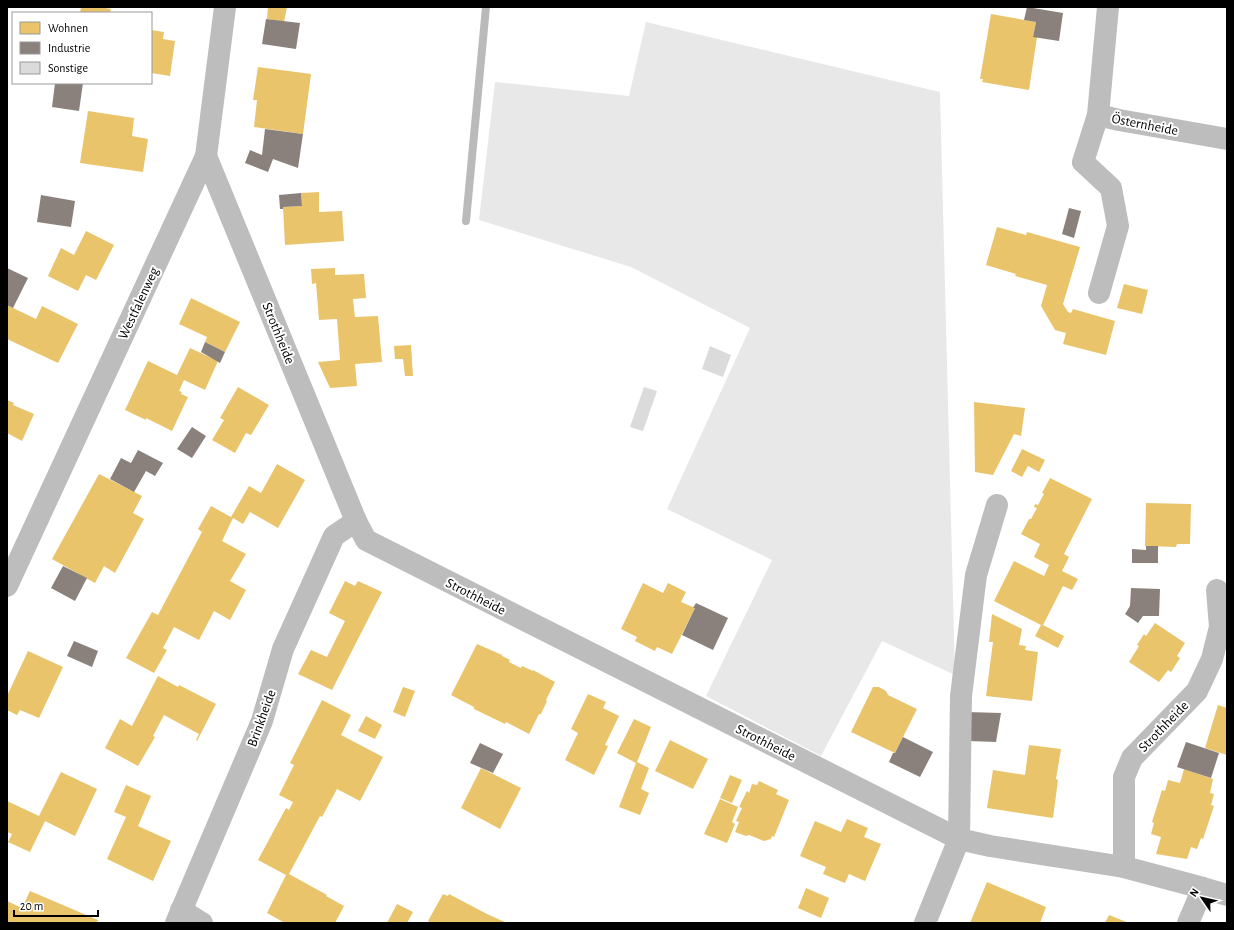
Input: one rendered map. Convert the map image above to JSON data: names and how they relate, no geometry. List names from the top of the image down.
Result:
{
  "streets": {
    "street": [
      "Östernheide",
      "Westfalenweg",
      "Strothheide",
      "Brinkheide"
    ]
  },
  "crossings": [
    ["Westfalenweg", "Strothheide"],
    ["Strothheide", "Brinkheide"]
  ],
  "legend": ["Wohnen", "Industrie", "Sonstige"],
  "scale_bar": "20 m",
  "north": "top left"
}
